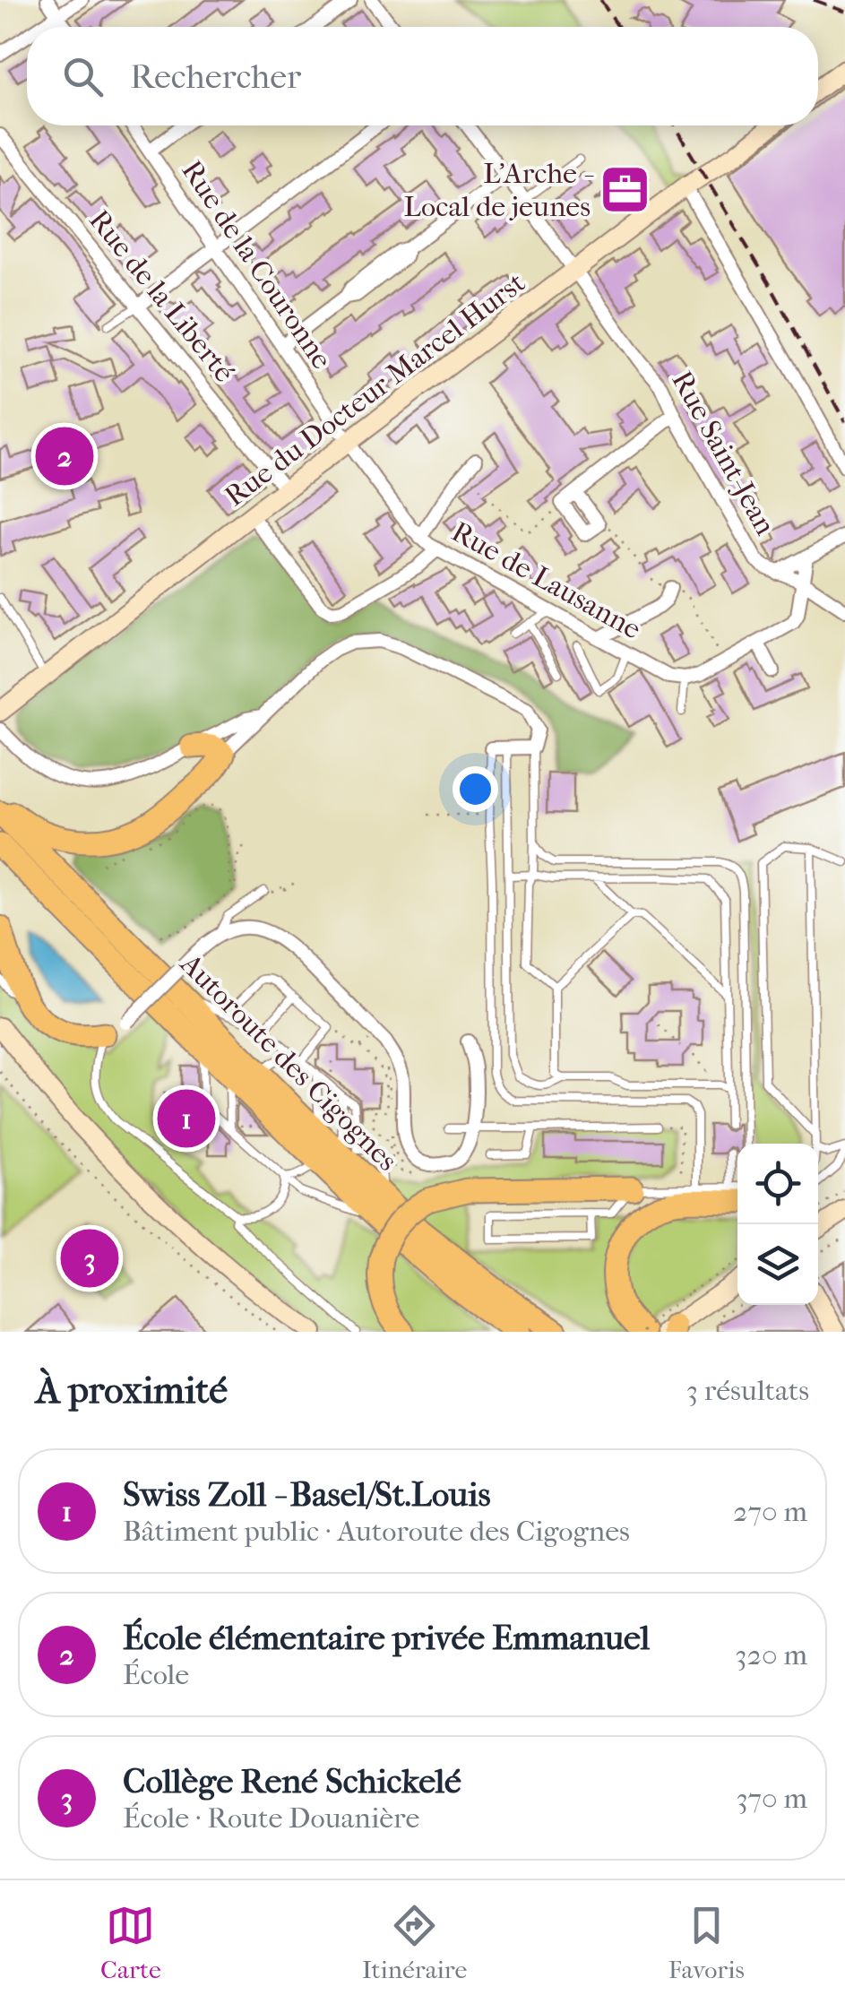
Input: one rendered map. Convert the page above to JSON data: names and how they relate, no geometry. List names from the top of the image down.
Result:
{
  "streets": {
    "highway": ["Autoroute des Cigognes"],
    "street": [
      "Rue de la Couronne",
      "Rue de la Liberté",
      "Rue du Docteur Marcel Hurst",
      "Rue Saint-Jean",
      "Rue de Lausanne"
    ]
  },
  "crossings": [
    ["Rue de la Couronne", "Rue du Docteur Marcel Hurst"],
    ["Rue de la Couronne", "Rue de Lausanne"],
    ["Rue de la Liberté", "Rue du Docteur Marcel Hurst"],
    ["Rue du Docteur Marcel Hurst", "Rue Saint-Jean"],
    ["Rue du Docteur Marcel Hurst", "Rue de Lausanne"]
  ],
  "places": {
    "office": ["L'Arche - Local de jeunes"]
  },
  "page": {
    "search": "Rechercher",
    "pins": ["2", "1", "3"],
    "heading": ["À proximité", "3 résultats"],
    "list": [
      {
        "mark": "1",
        "name": "Swiss Zoll - Basel/St.Louis",
        "note": "Bâtiment public · Autoroute des Cigognes",
        "value": "270 m"
      },
      {
        "mark": "2",
        "name": "École élémentaire privée Emmanuel",
        "note": "École",
        "value": "320 m"
      },
      {
        "mark": "3",
        "name": "Collège René Schickelé",
        "note": "École · Route Douanière",
        "value": "370 m"
      }
    ],
    "nav": ["Carte", "Itinéraire", "Favoris"]
  }
}
